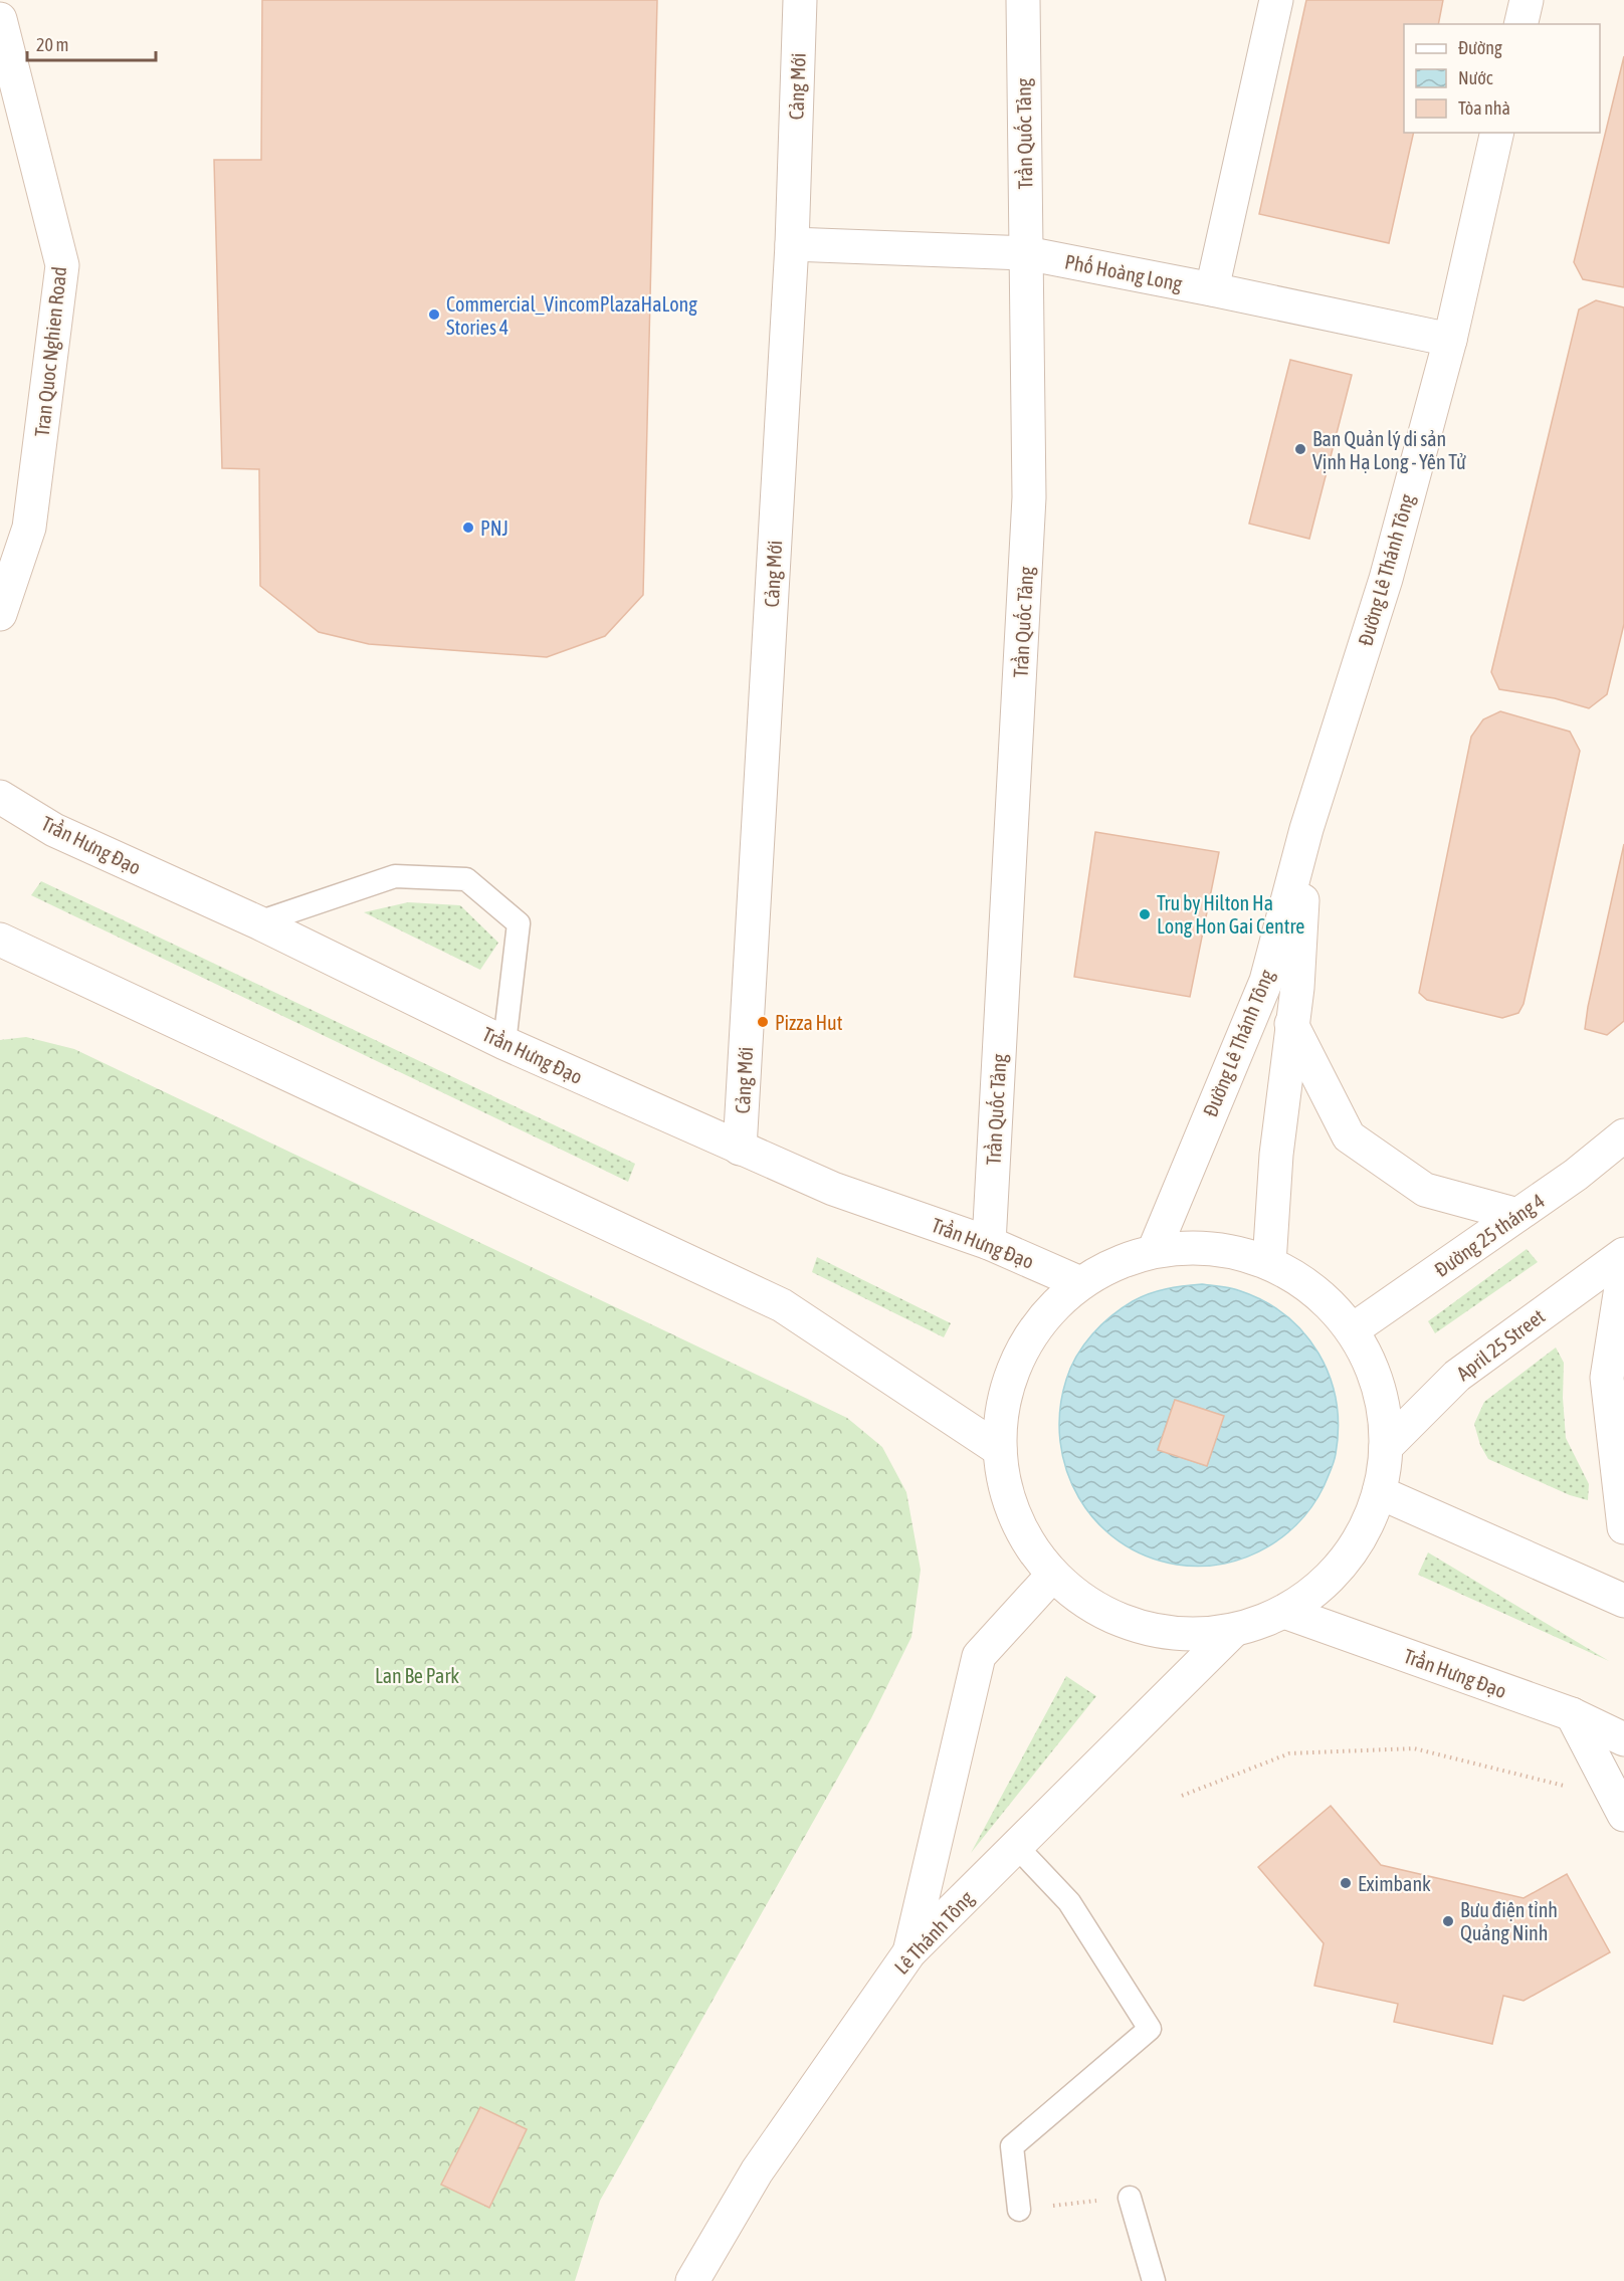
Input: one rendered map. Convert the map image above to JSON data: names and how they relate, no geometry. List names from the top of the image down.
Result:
{
  "streets": {
    "main road": [
      "Cảng Mới",
      "Trần Quốc Tảng",
      "Phố Hoàng Long",
      "Tran Quoc Nghien Road",
      "Đường Lê Thánh Tông",
      "Trần Hưng Đạo",
      "Đường 25 tháng 4",
      "April 25 Street",
      "Lê Thánh Tông"
    ]
  },
  "crossings": [
    ["Cảng Mới", "Phố Hoàng Long"],
    ["Cảng Mới", "Trần Hưng Đạo"],
    ["Trần Quốc Tảng", "Phố Hoàng Long"],
    ["Trần Quốc Tảng", "Trần Hưng Đạo"],
    ["Phố Hoàng Long", "Đường Lê Thánh Tông"]
  ],
  "parks": ["Lan Be Park"],
  "places": [
    "Commercial_VincomPlazaHaLong Stories 4",
    "Ban Quản lý di sản Vịnh Hạ Long - Yên Tử",
    "PNJ",
    "Tru by Hilton Ha Long Hon Gai Centre",
    "Pizza Hut",
    "Eximbank",
    "Bưu điện tỉnh Quảng Ninh"
  ],
  "legend": ["Đường", "Nước", "Tòa nhà"],
  "scale_bar": "20 m"
}
